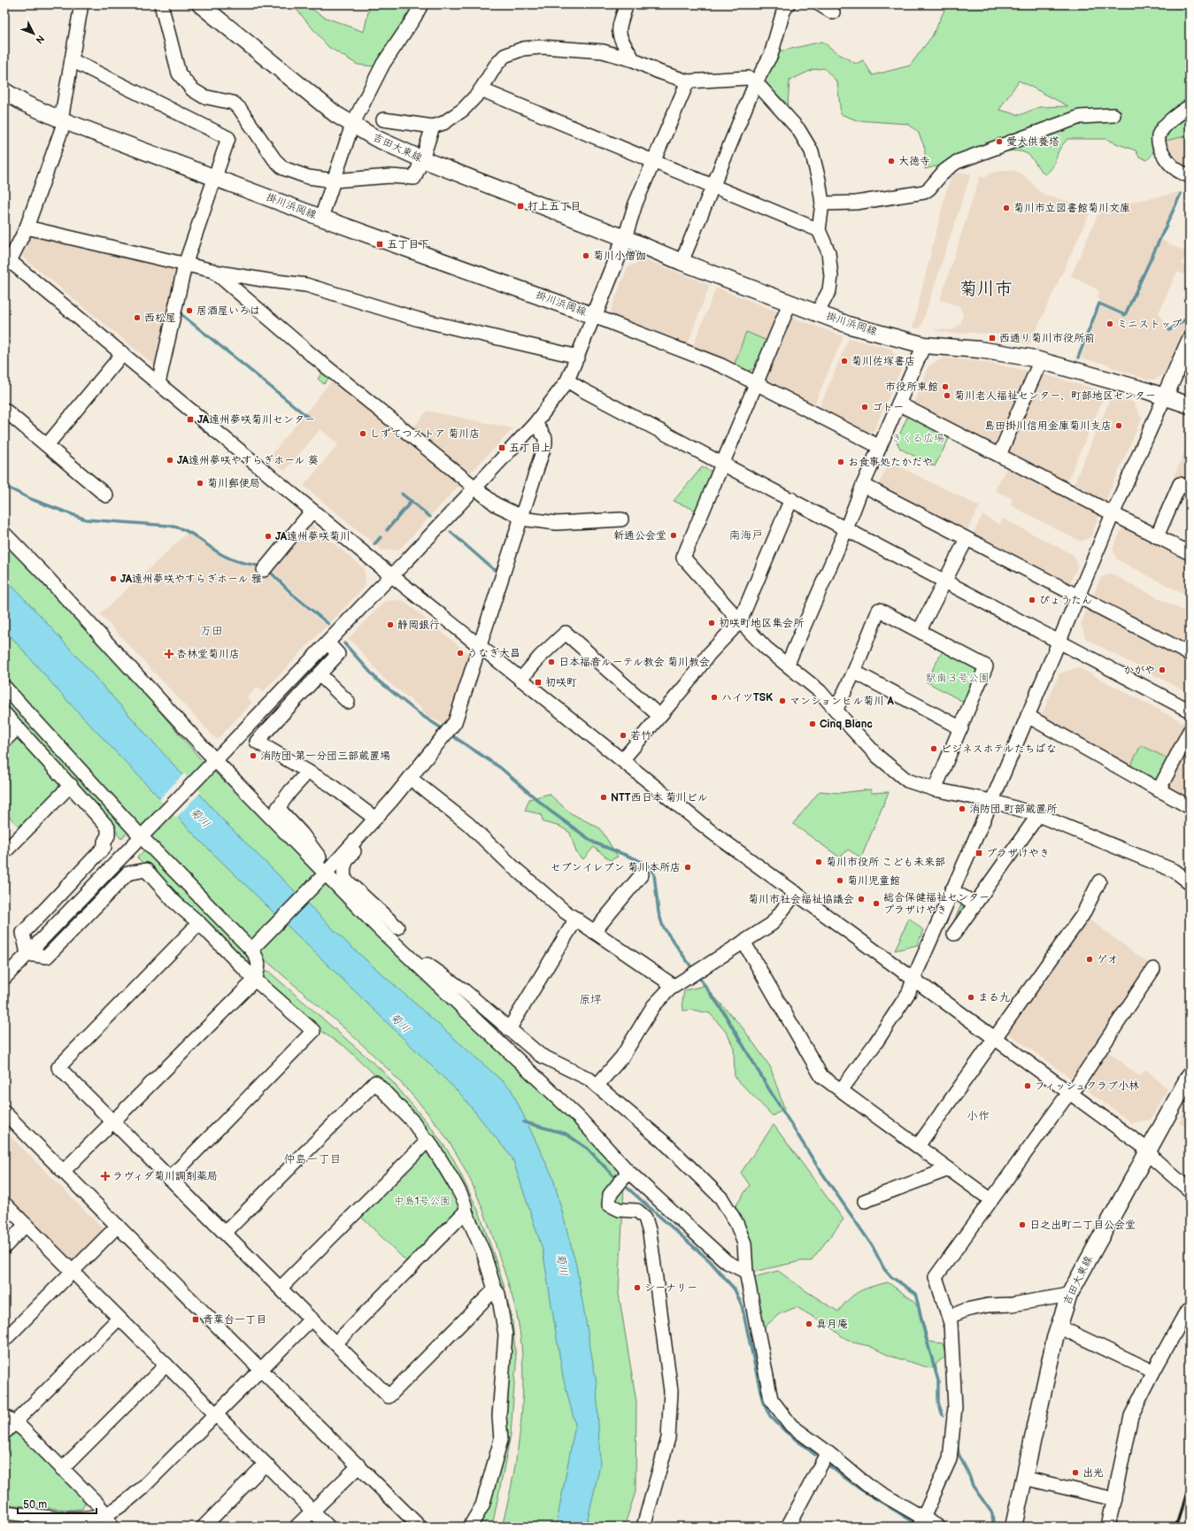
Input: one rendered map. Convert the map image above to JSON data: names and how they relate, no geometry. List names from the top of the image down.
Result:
{
  "streets": {
    "main road": ["吉田大東線", "掛川浜岡線"]
  },
  "crossings": [
    ["吉田大東線", "掛川浜岡線"]
  ],
  "districts": [
    "菊川市",
    "南海戸",
    "万田",
    "原坪",
    "小作",
    "仲島一丁目"
  ],
  "water": ["菊川"],
  "parks": ["きくる広場", "駅南３号公園", "中島1号公園"],
  "places": {
    "other": [
      "愛犬供養塔",
      "大徳寺",
      "菊川市立図書館菊川文庫",
      "菊川小僧伽",
      "居酒屋いろは",
      "西松屋",
      "ミニストップ",
      "菊川佐塚書店",
      "市役所東館",
      "菊川老人福祉センター、町部地区センター",
      "ゴトー",
      "島田掛川信用金庫菊川支店",
      "しずてつストア 菊川店",
      "JA遠州夢咲やすらぎホール 葵",
      "お食事処たかだや",
      "菊川郵便局",
      "新通公会堂",
      "JA遠州夢咲菊川",
      "JA遠州夢咲やすらぎホール 雅",
      "ぴょうたん",
      "初咲町地区集会所",
      "静岡銀行",
      "うなぎ大昌",
      "日本福音ルーテル教会 菊川教会",
      "かがや",
      "ハイツTSK",
      "マンションヒル菊川 A",
      "Cinq Blanc",
      "若竹",
      "ビジネスホテルたちばな",
      "消防団 第一分団三部蔵置場",
      "NTT西日本 菊川ビル",
      "消防団 町部蔵置所",
      "菊川市役所 こども未来部",
      "セブンイレブン 菊川本所店",
      "菊川児童館",
      "菊川市社会福祉協議会",
      "総合保健福祉センター プラザけやき",
      "ゲオ",
      "まる九",
      "フィッシュクラブ小林",
      "日之出町二丁目公会堂",
      "シーナリー",
      "真月庵",
      "出光"
    ],
    "transit": [
      "打上五丁目",
      "五丁目下",
      "西通り菊川市役所前",
      "JA遠州夢咲菊川センター",
      "五丁目上",
      "初咲町",
      "プラザけやき",
      "青葉台一丁目"
    ],
    "health": ["杏林堂菊川店", "ラヴィダ菊川調剤薬局"]
  },
  "scale_bar": "50 m",
  "north": "bottom right"
}
